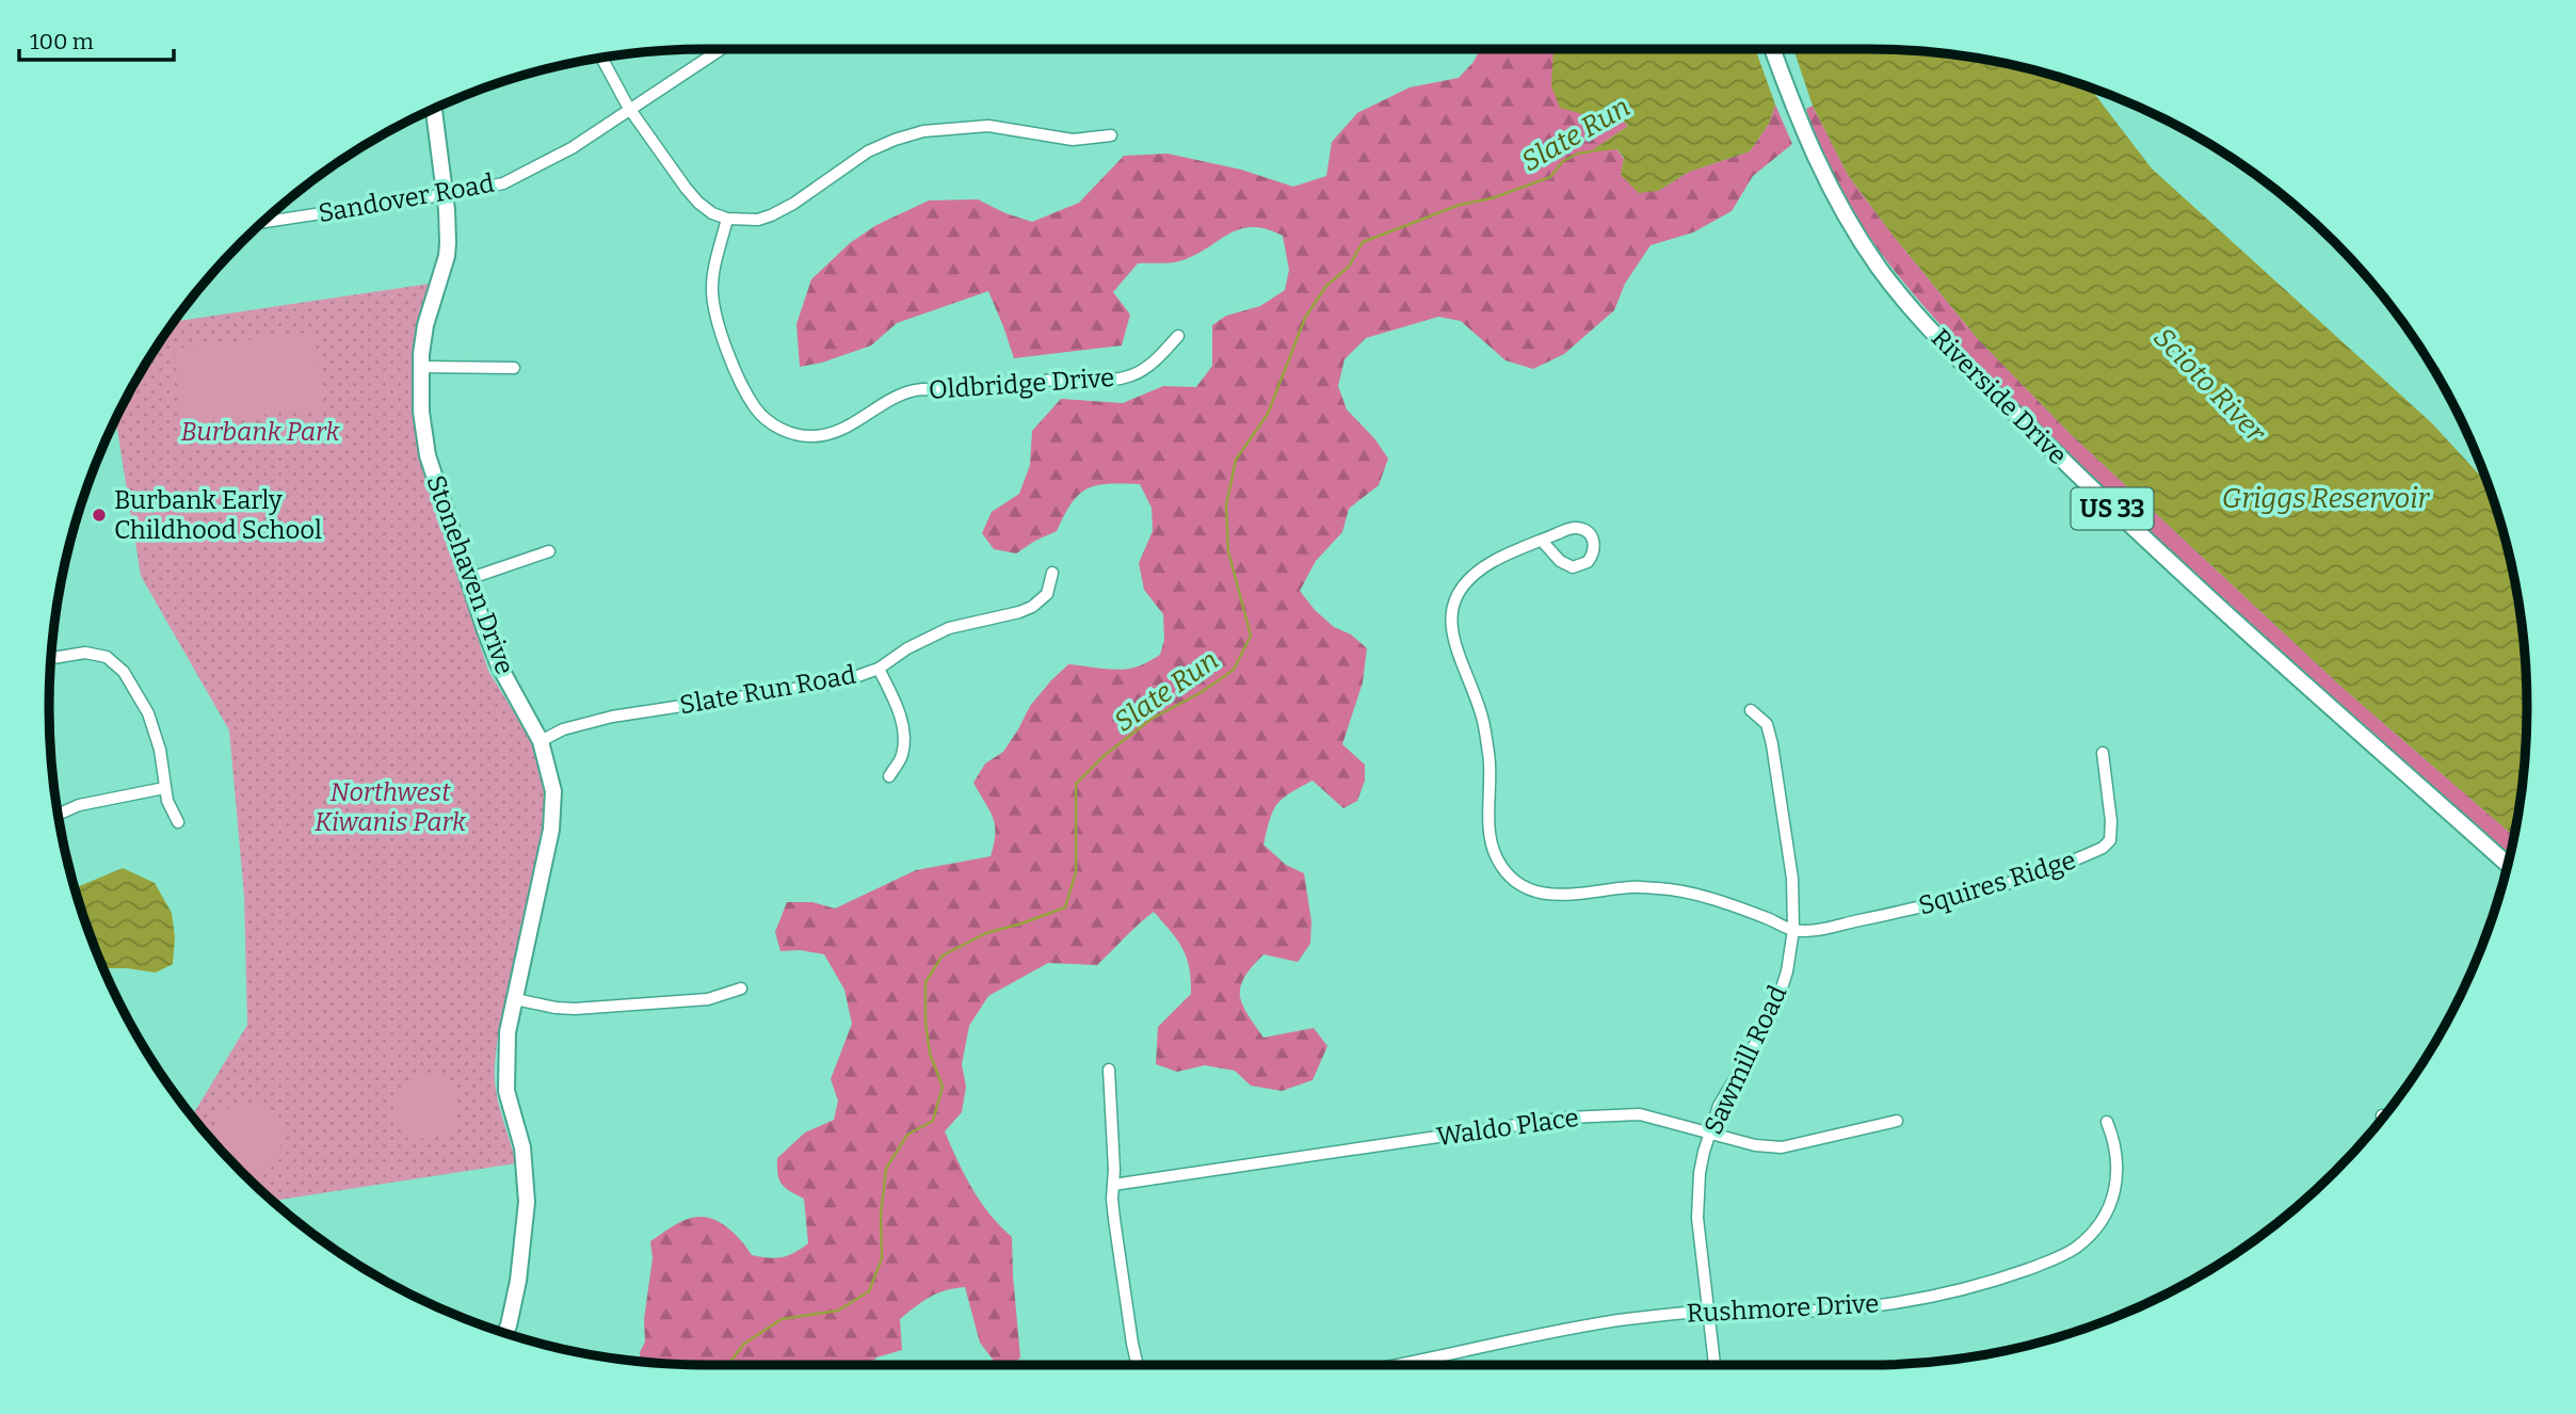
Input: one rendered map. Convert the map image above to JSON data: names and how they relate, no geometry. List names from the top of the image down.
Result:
{
  "streets": {
    "street": [
      "Sandover Road",
      "Oldbridge Drive",
      "Riverside Drive",
      "US 33",
      "Stonehaven Drive",
      "Slate Run Road",
      "Squires Ridge",
      "Sawmill Road",
      "Waldo Place",
      "Rushmore Drive"
    ]
  },
  "crossings": [
    ["Sandover Road", "Stonehaven Drive"],
    ["Stonehaven Drive", "Slate Run Road"],
    ["Squires Ridge", "Sawmill Road"],
    ["Sawmill Road", "Waldo Place"],
    ["Sawmill Road", "Rushmore Drive"]
  ],
  "water": ["Slate Run", "Scioto River", "Griggs Reservoir"],
  "parks": ["Burbank Park", "Northwest Kiwanis Park"],
  "places": ["Burbank Early Childhood School"],
  "scale_bar": "100 m"
}
